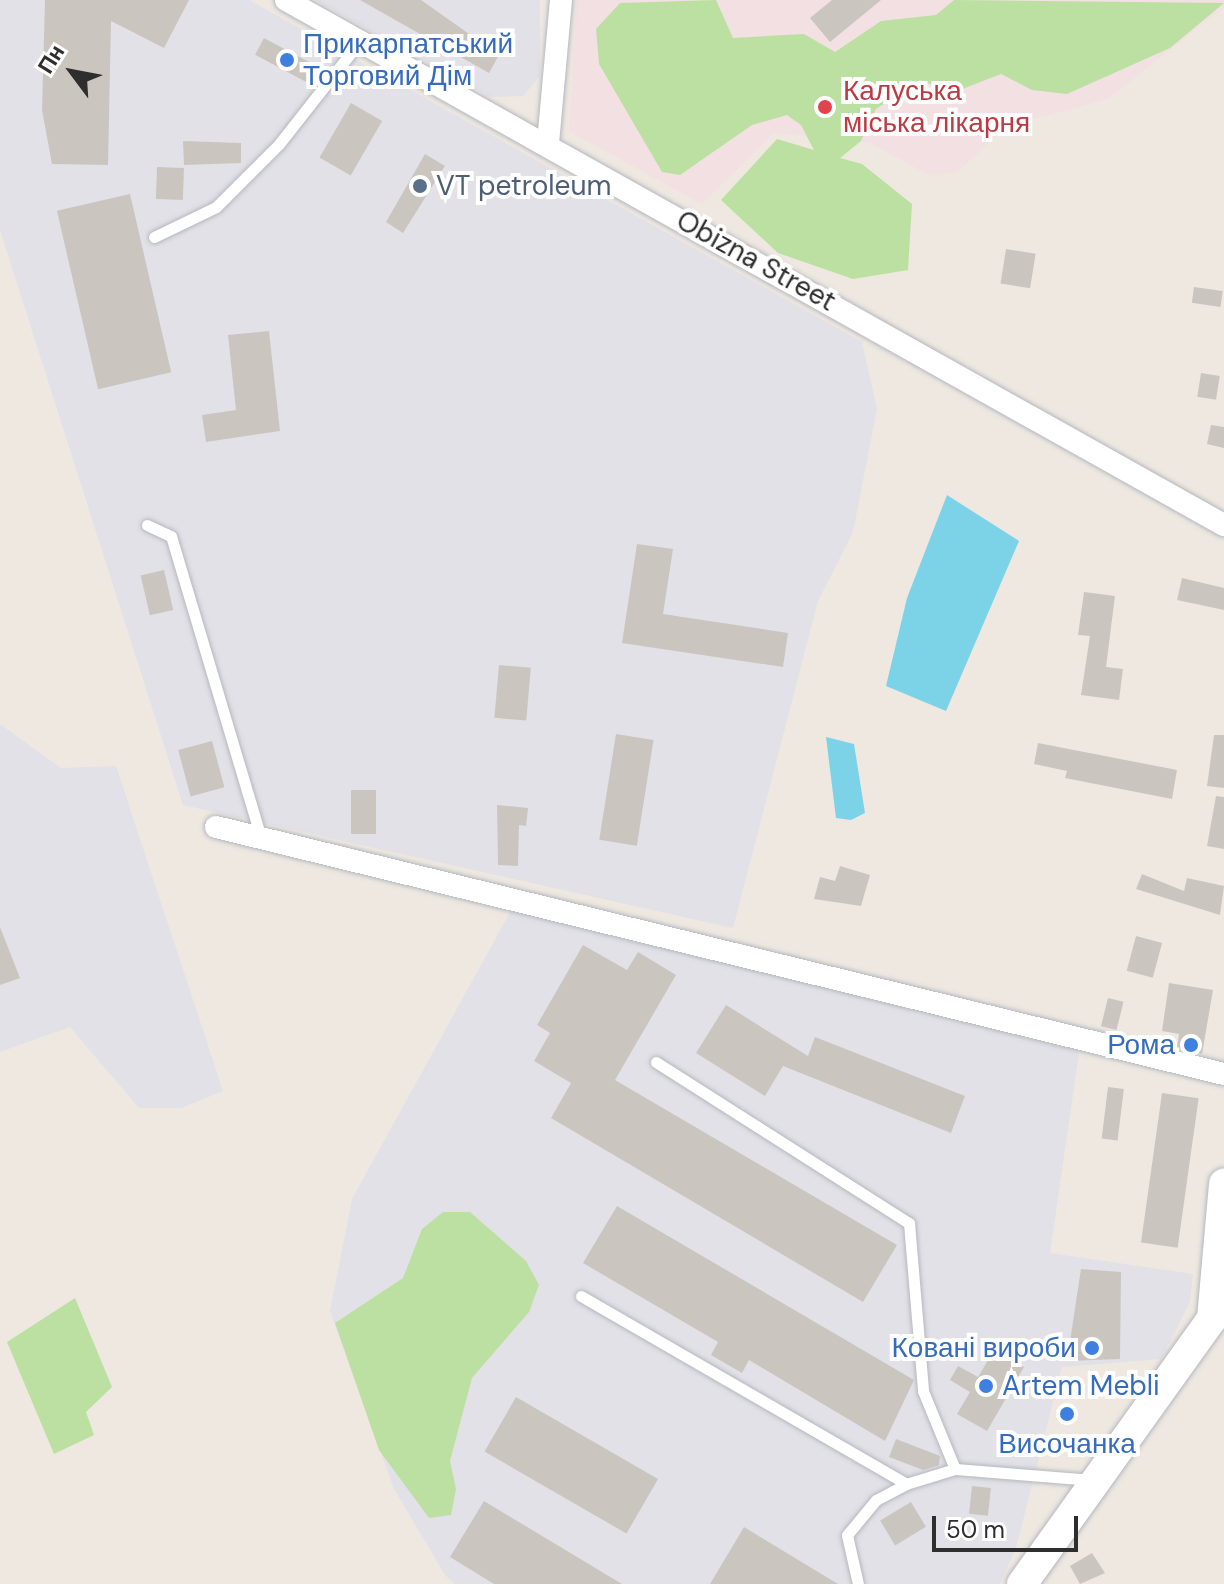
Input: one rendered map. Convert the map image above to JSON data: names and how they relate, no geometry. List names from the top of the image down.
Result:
{
  "streets": {
    "street": ["Obizna Street"]
  },
  "places": [
    "Прикарпатський Торговий Дім",
    "Калуська міська лікарня",
    "VT petroleum",
    "Рома",
    "Ковані вироби",
    "Artem Mebli",
    "Височанка"
  ],
  "scale_bar": "50 m",
  "north": "top left"
}
